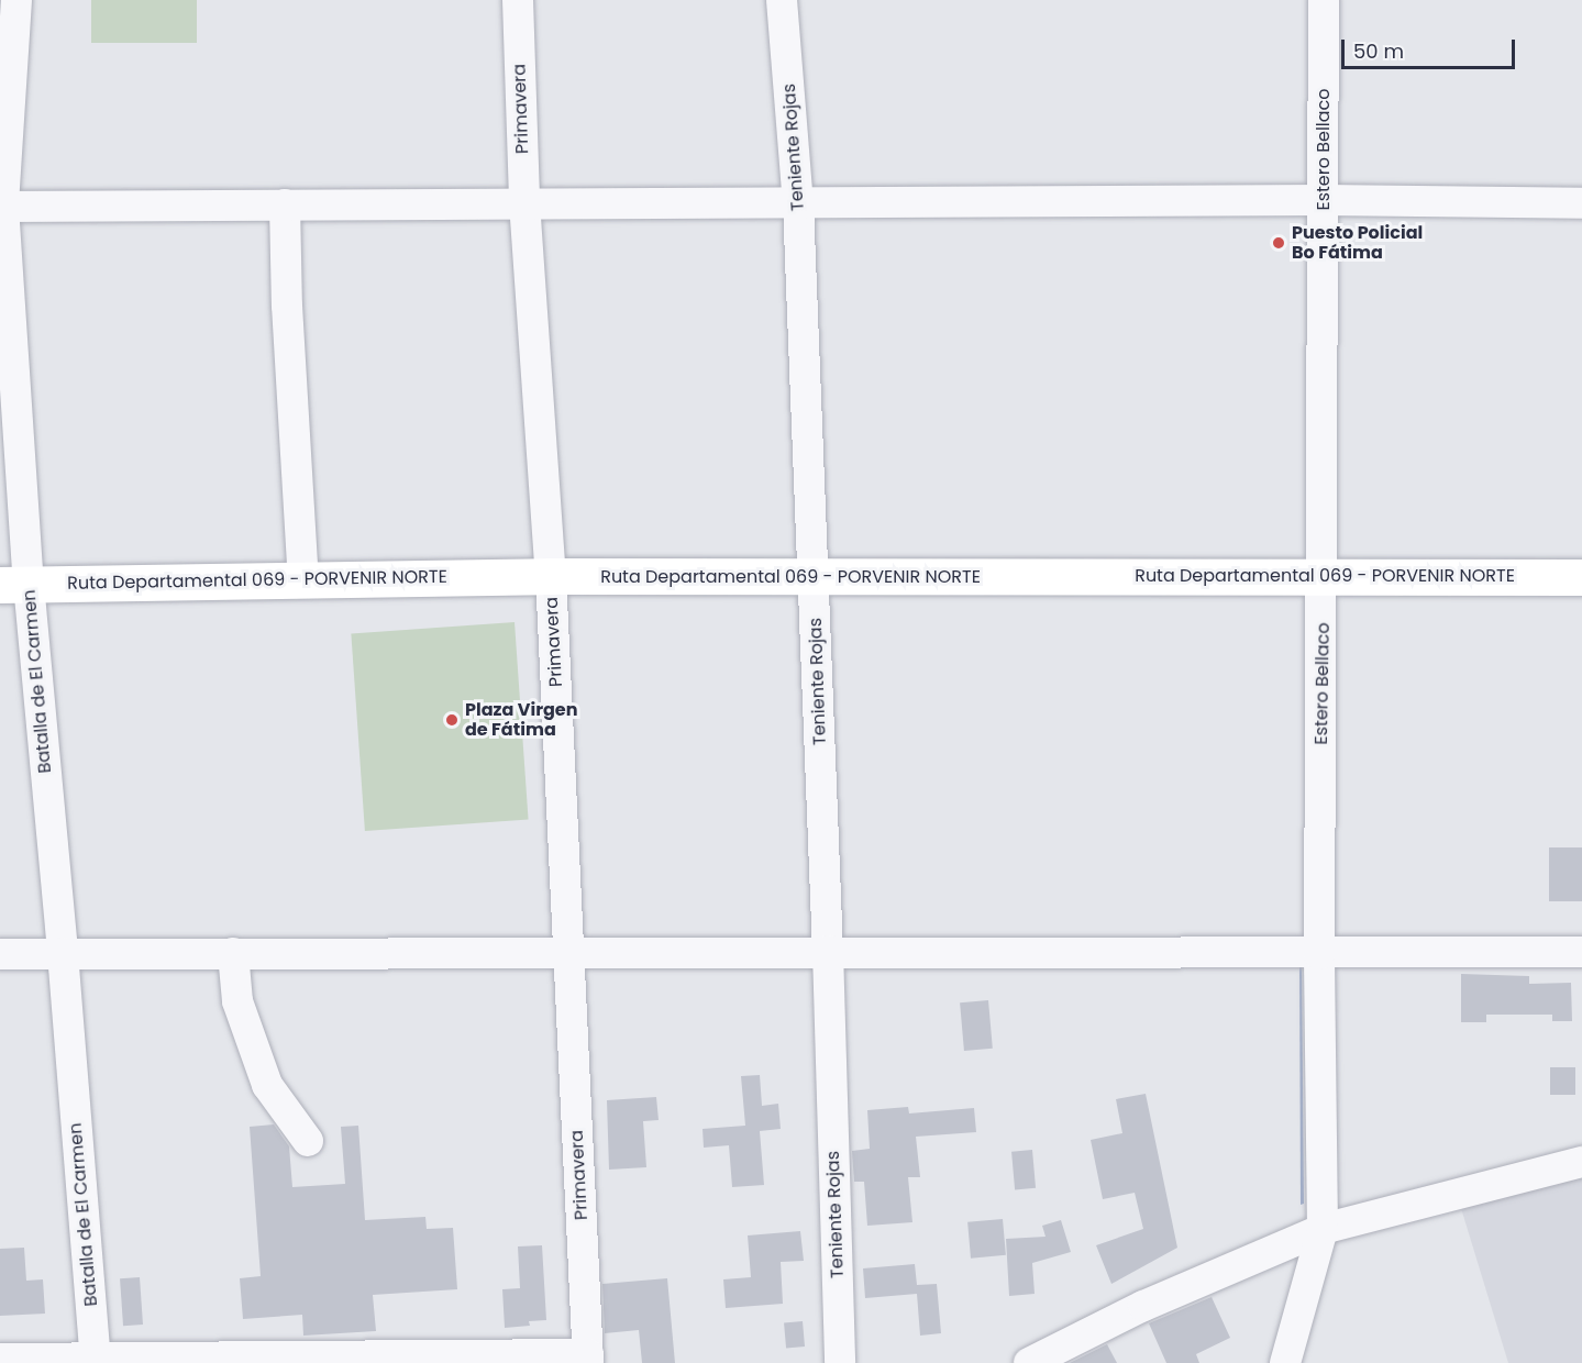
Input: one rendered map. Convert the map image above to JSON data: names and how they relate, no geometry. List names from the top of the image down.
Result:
{
  "streets": {
    "main road": ["Ruta Departamental 069 - PORVENIR NORTE"],
    "street": [
      "Primavera",
      "Teniente Rojas",
      "Estero Bellaco",
      "Batalla de El Carmen"
    ]
  },
  "crossings": [
    ["Primavera", "Ruta Departamental 069 - PORVENIR NORTE"],
    ["Teniente Rojas", "Ruta Departamental 069 - PORVENIR NORTE"],
    ["Estero Bellaco", "Ruta Departamental 069 - PORVENIR NORTE"],
    ["Ruta Departamental 069 - PORVENIR NORTE", "Batalla de El Carmen"]
  ],
  "places": ["Puesto Policial Bo Fátima", "Plaza Virgen de Fátima"],
  "scale_bar": "50 m"
}
